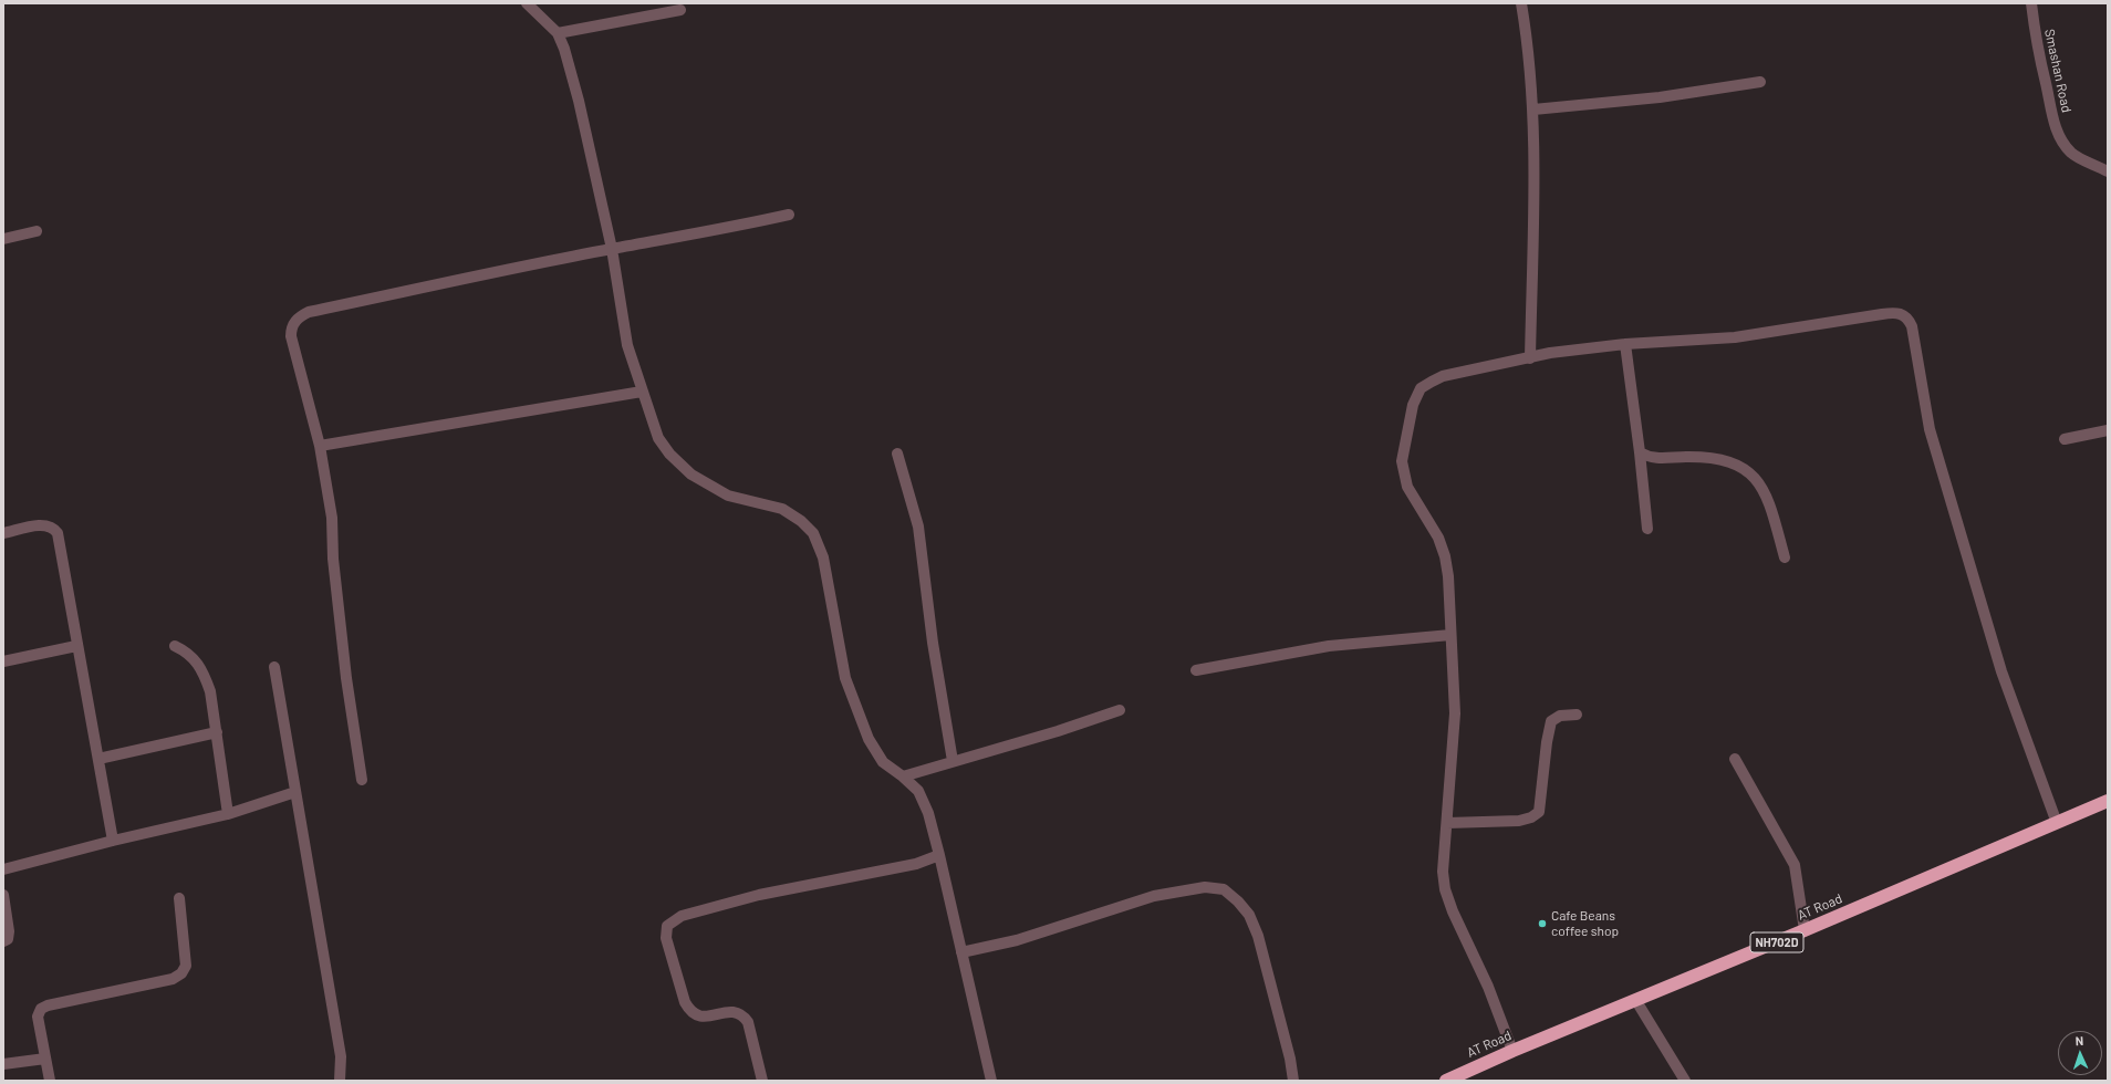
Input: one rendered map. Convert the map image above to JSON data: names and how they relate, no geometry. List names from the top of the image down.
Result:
{
  "streets": {
    "highway": ["AT Road", "NH702D"],
    "street": ["Smashan Road"]
  },
  "places": ["Cafe Beans coffee shop"],
  "north": "top"
}
